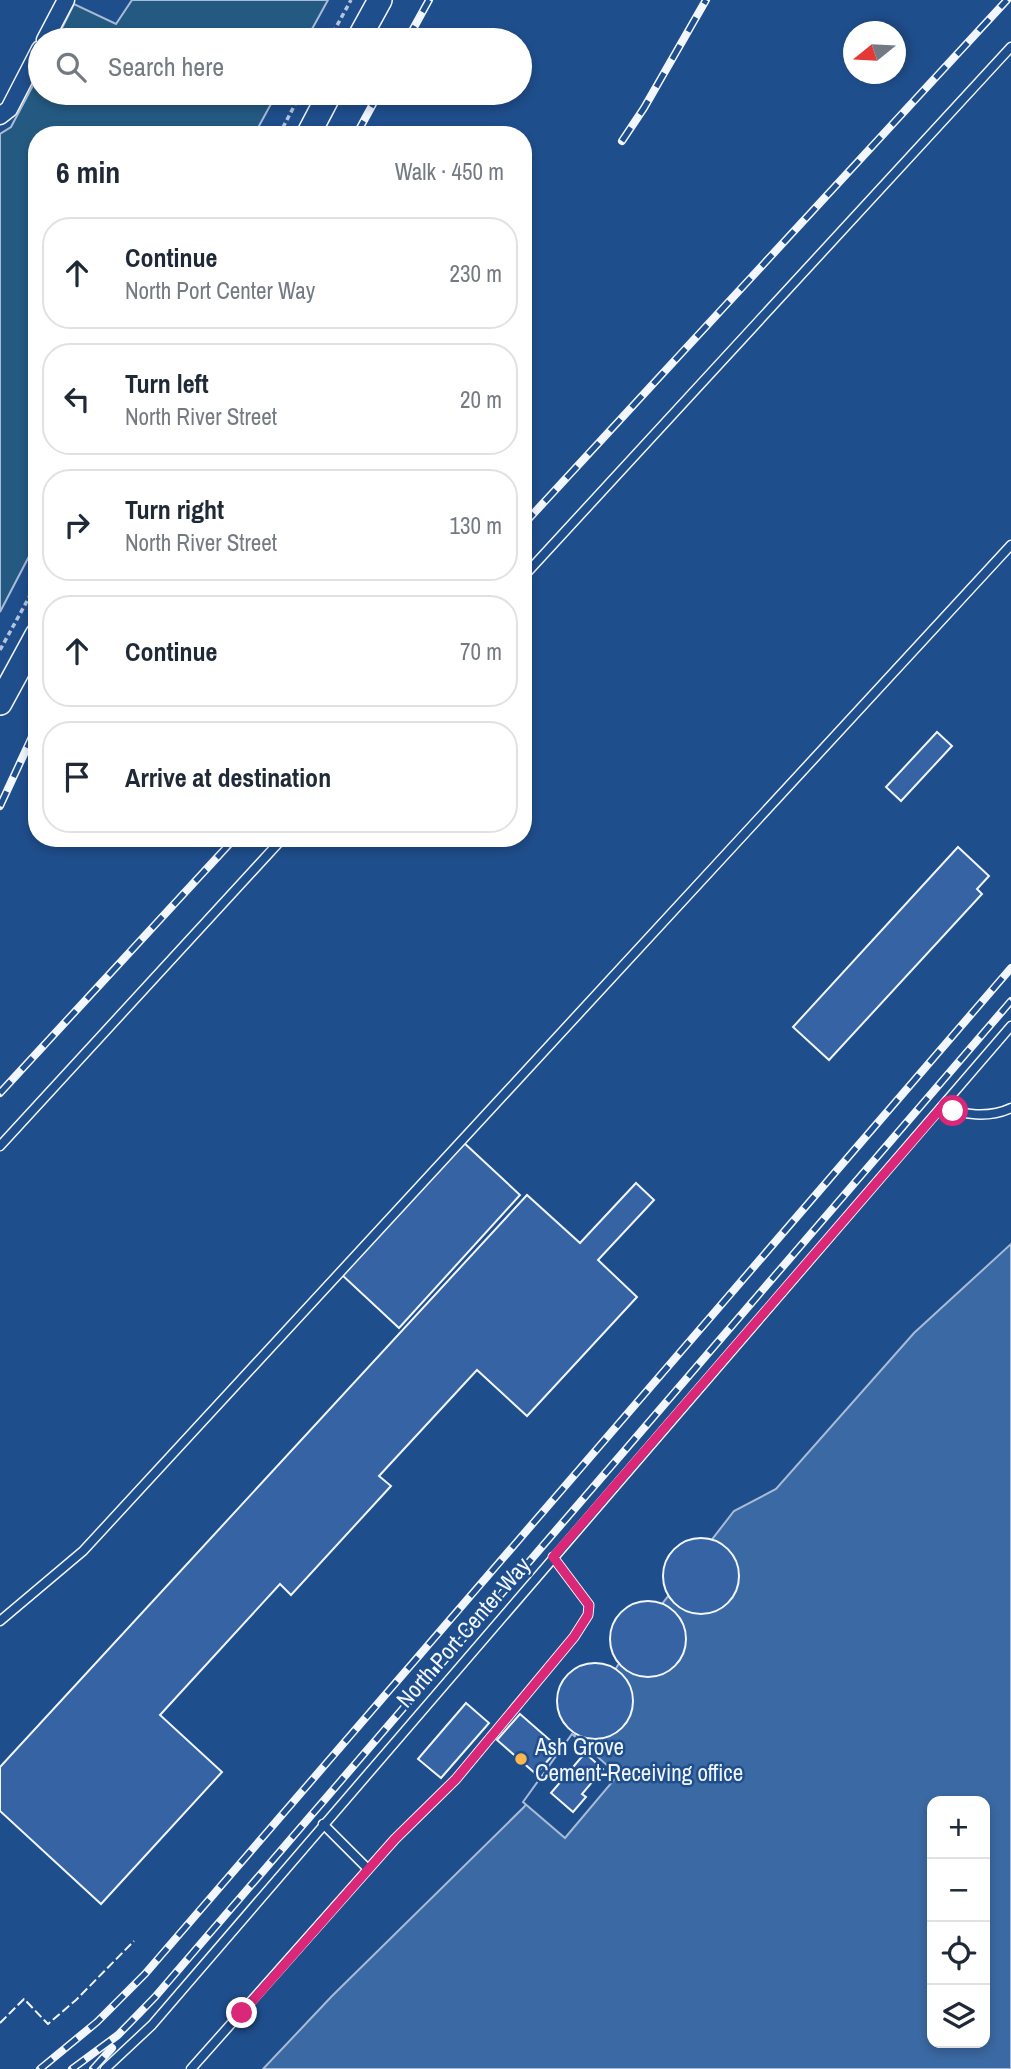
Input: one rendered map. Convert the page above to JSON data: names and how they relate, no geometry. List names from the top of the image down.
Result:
{
  "streets": {
    "lane": ["North Port Center Way"]
  },
  "places": ["Ash Grove Cement-Receiving office"],
  "north": "left",
  "page": {
    "search": "Search here",
    "heading": ["6 min", "Walk · 450 m"],
    "list": [
      ["Continue", "North Port Center Way", "230 m"],
      ["Turn left", "North River Street", "20 m"],
      ["Turn right", "North River Street", "130 m"],
      ["Continue", "70 m"],
      "Arrive at destination"
    ],
    "map_buttons": ["+", "−"]
  }
}
